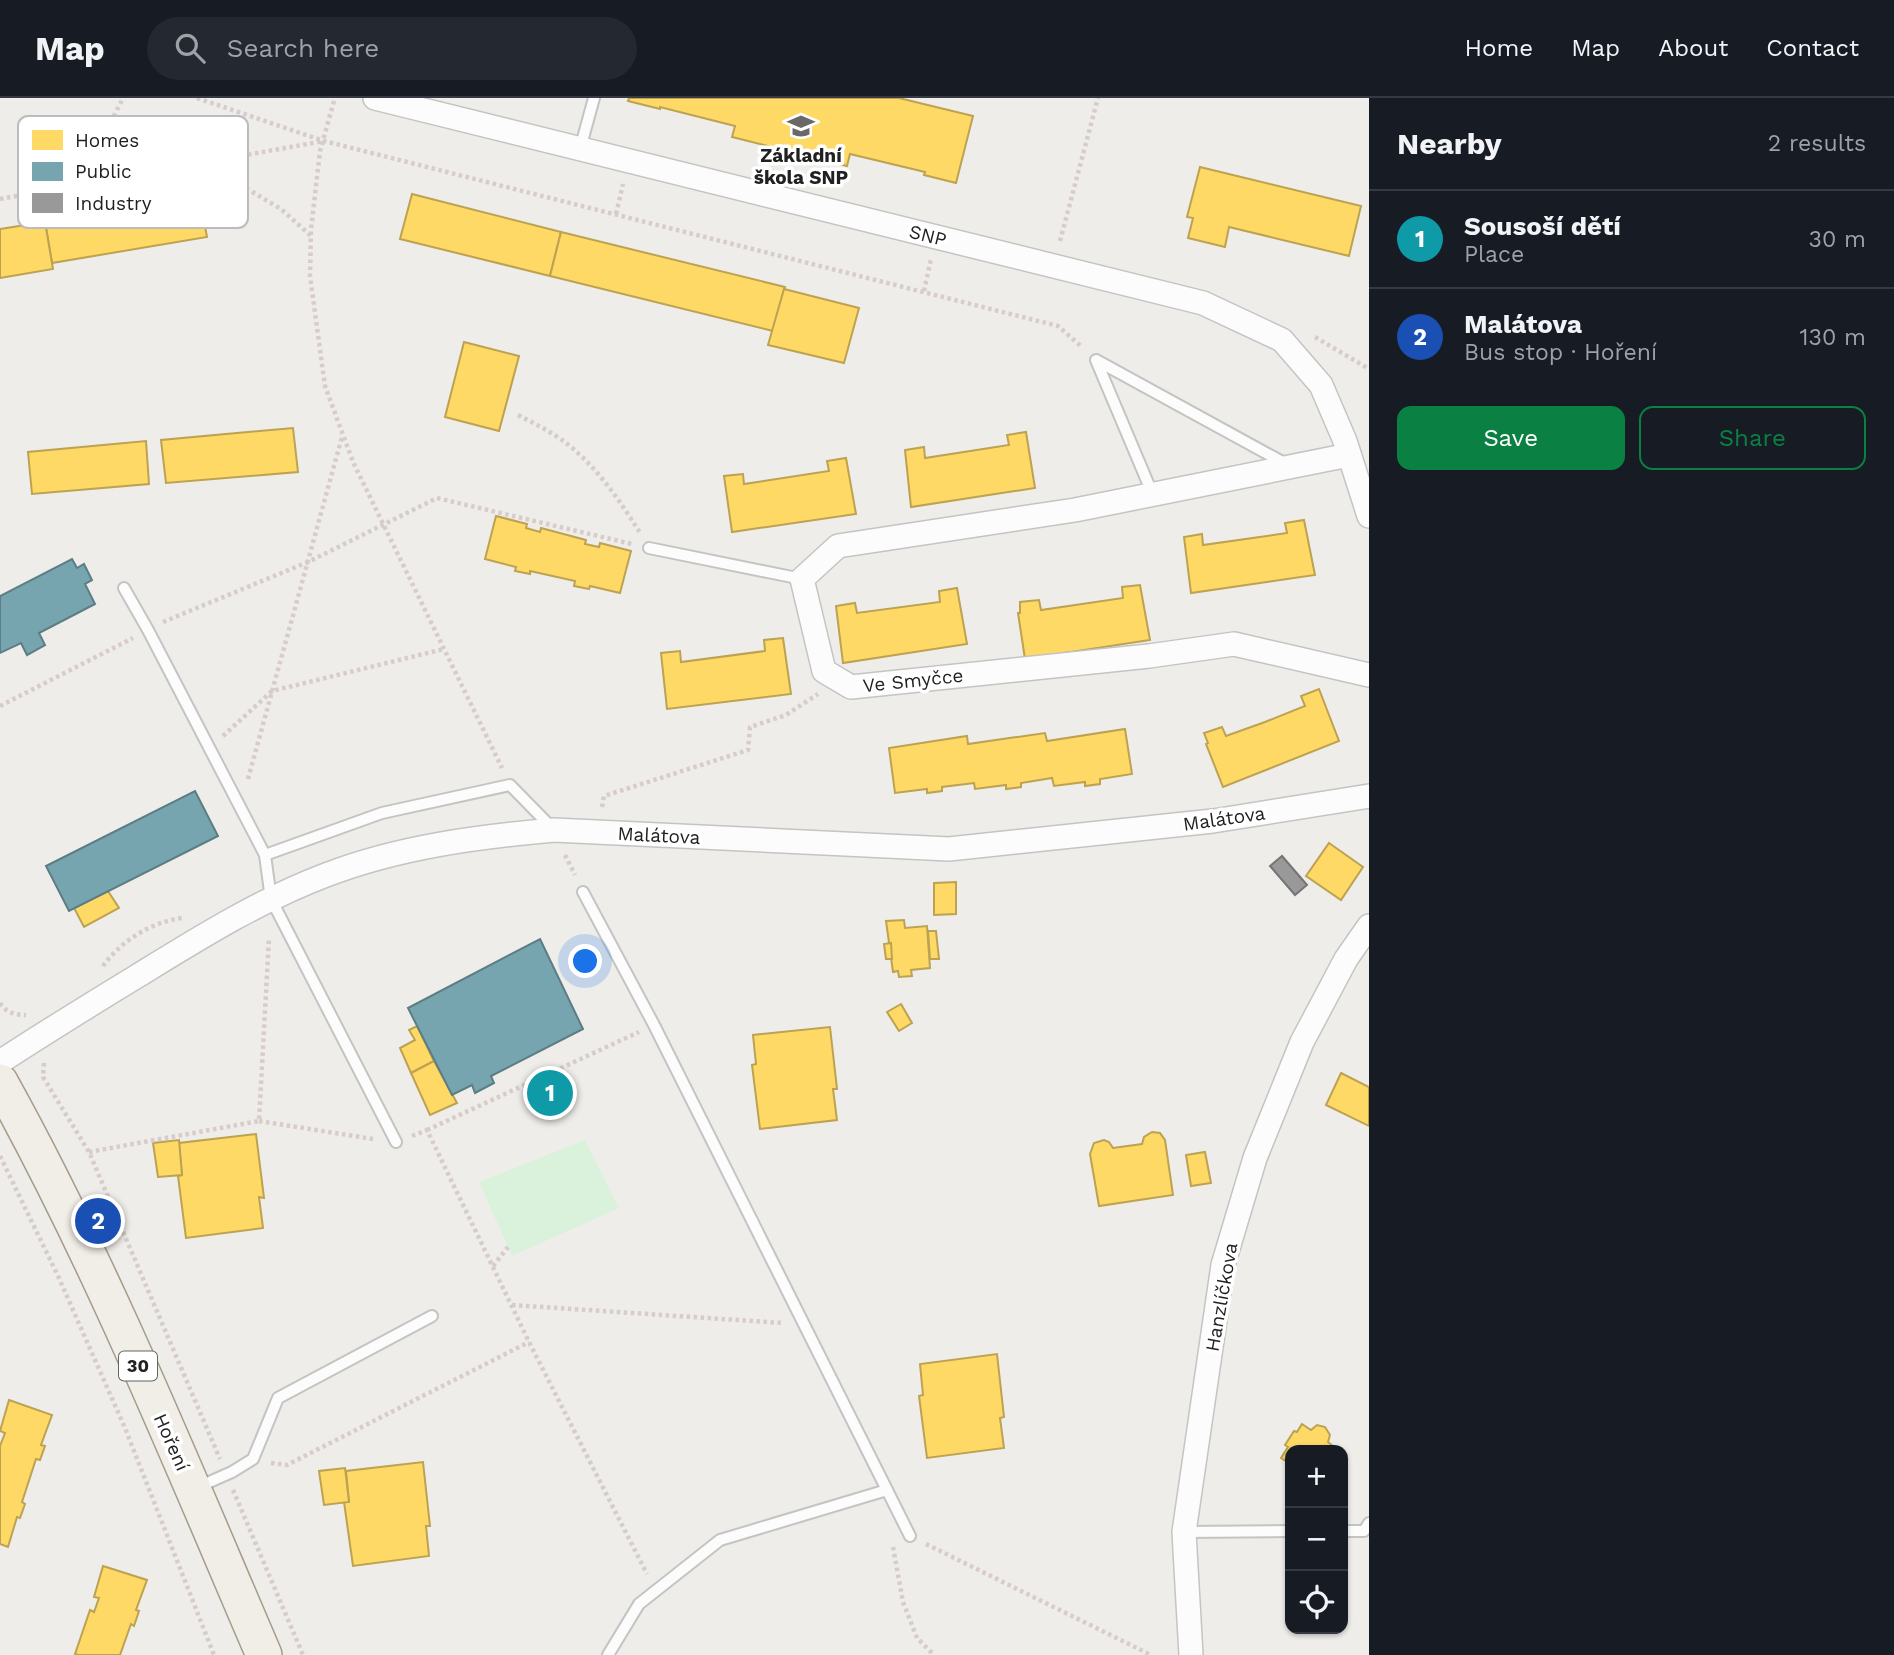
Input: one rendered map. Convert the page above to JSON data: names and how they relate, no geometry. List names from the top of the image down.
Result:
{
  "streets": {
    "main road": ["30", "Hoření"],
    "street": [
      "SNP",
      "Ve Smyčce",
      "Malátova",
      "Hanzlíčkova"
    ]
  },
  "places": {
    "school or university": ["Základní škola SNP"]
  },
  "legend": ["Homes", "Public", "Industry"],
  "page": {
    "header": "Map",
    "search": "Search here",
    "nav": [
      "Home",
      "Map",
      "About",
      "Contact"
    ],
    "heading": ["Nearby", "2 results"],
    "list": [
      {
        "mark": "1",
        "name": "Sousoší dětí",
        "note": "Place",
        "value": "30 m"
      },
      {
        "mark": "2",
        "name": "Malátova",
        "note": "Bus stop · Hoření",
        "value": "130 m"
      }
    ],
    "buttons": ["Save", "Share"],
    "pins": ["1", "2"],
    "map_buttons": ["+", "−"]
  }
}
